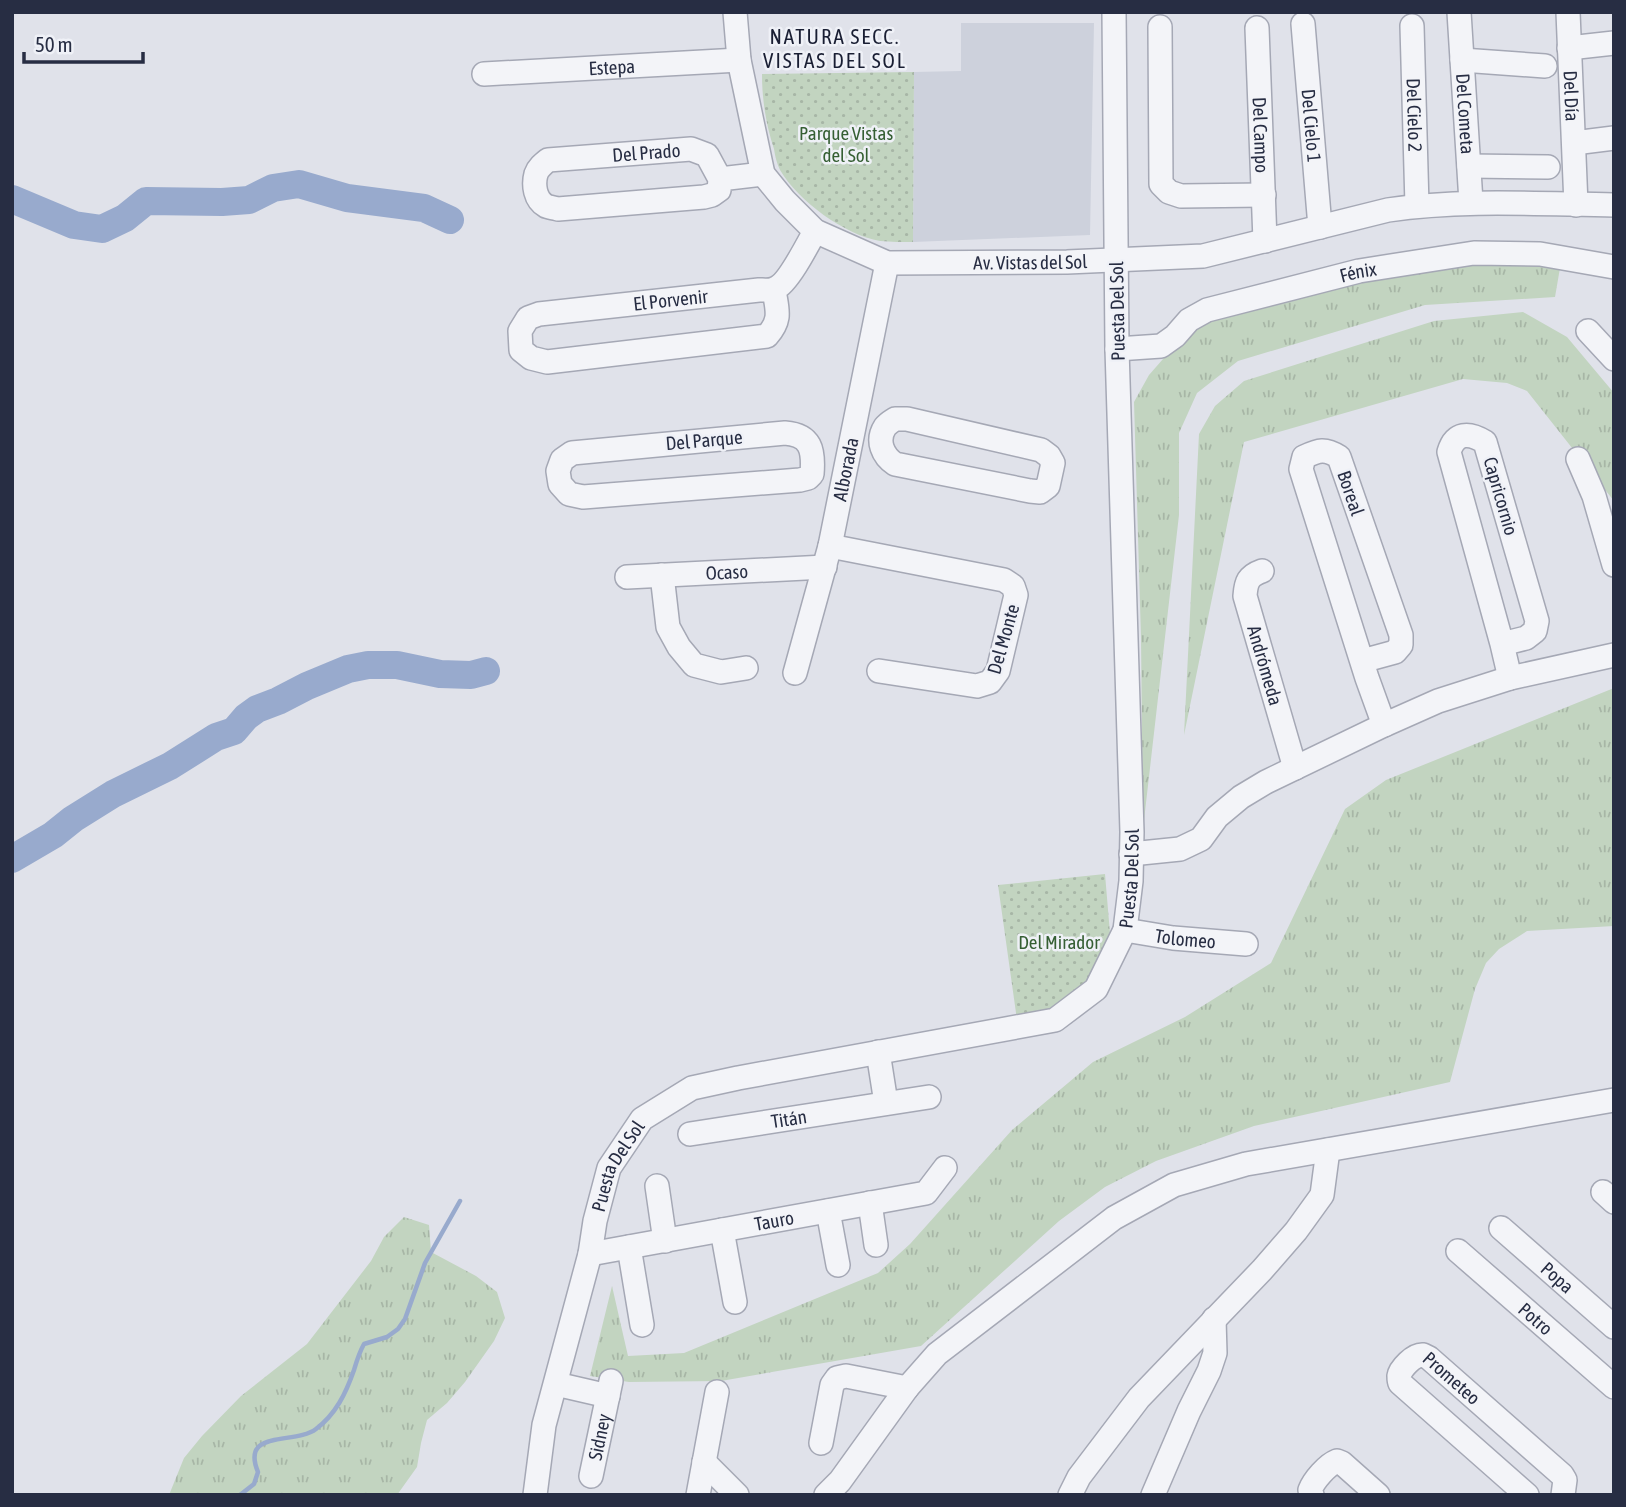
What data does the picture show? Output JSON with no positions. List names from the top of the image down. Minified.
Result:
{"streets":{"street":["Estepa","Del Día","Del Cometa","Del Cielo 2","Del Cielo 1","Del Campo","Del Prado","Av. Vistas del Sol","Fénix","El Porvenir","Puesta Del Sol","Del Parque","Alborada","Boreal","Capricornio","Ocaso","Del Monte","Andrómeda","Tolomeo","Titán","Tauro","Popa","Potro","Prometeo","Sidney"]},"crossings":[["Estepa","Av. Vistas del Sol"],["Del Día","Av. Vistas del Sol"],["Del Cometa","Av. Vistas del Sol"],["Del Cielo 2","Av. Vistas del Sol"],["Del Cielo 1","Av. Vistas del Sol"],["Del Campo","Av. Vistas del Sol"],["Av. Vistas del Sol","Puesta Del Sol"],["Av. Vistas del Sol","Alborada"],["Fénix","Puesta Del Sol"],["Puesta Del Sol","Tolomeo"],["Puesta Del Sol","Tauro"],["Puesta Del Sol","Sidney"],["Alborada","Ocaso"],["Alborada","Del Monte"],["Ocaso","Del Monte"]],"districts":["NATURA SECC. VISTAS DEL SOL"],"parks":["Parque Vistas del Sol","Del Mirador"],"scale_bar":"50 m"}
